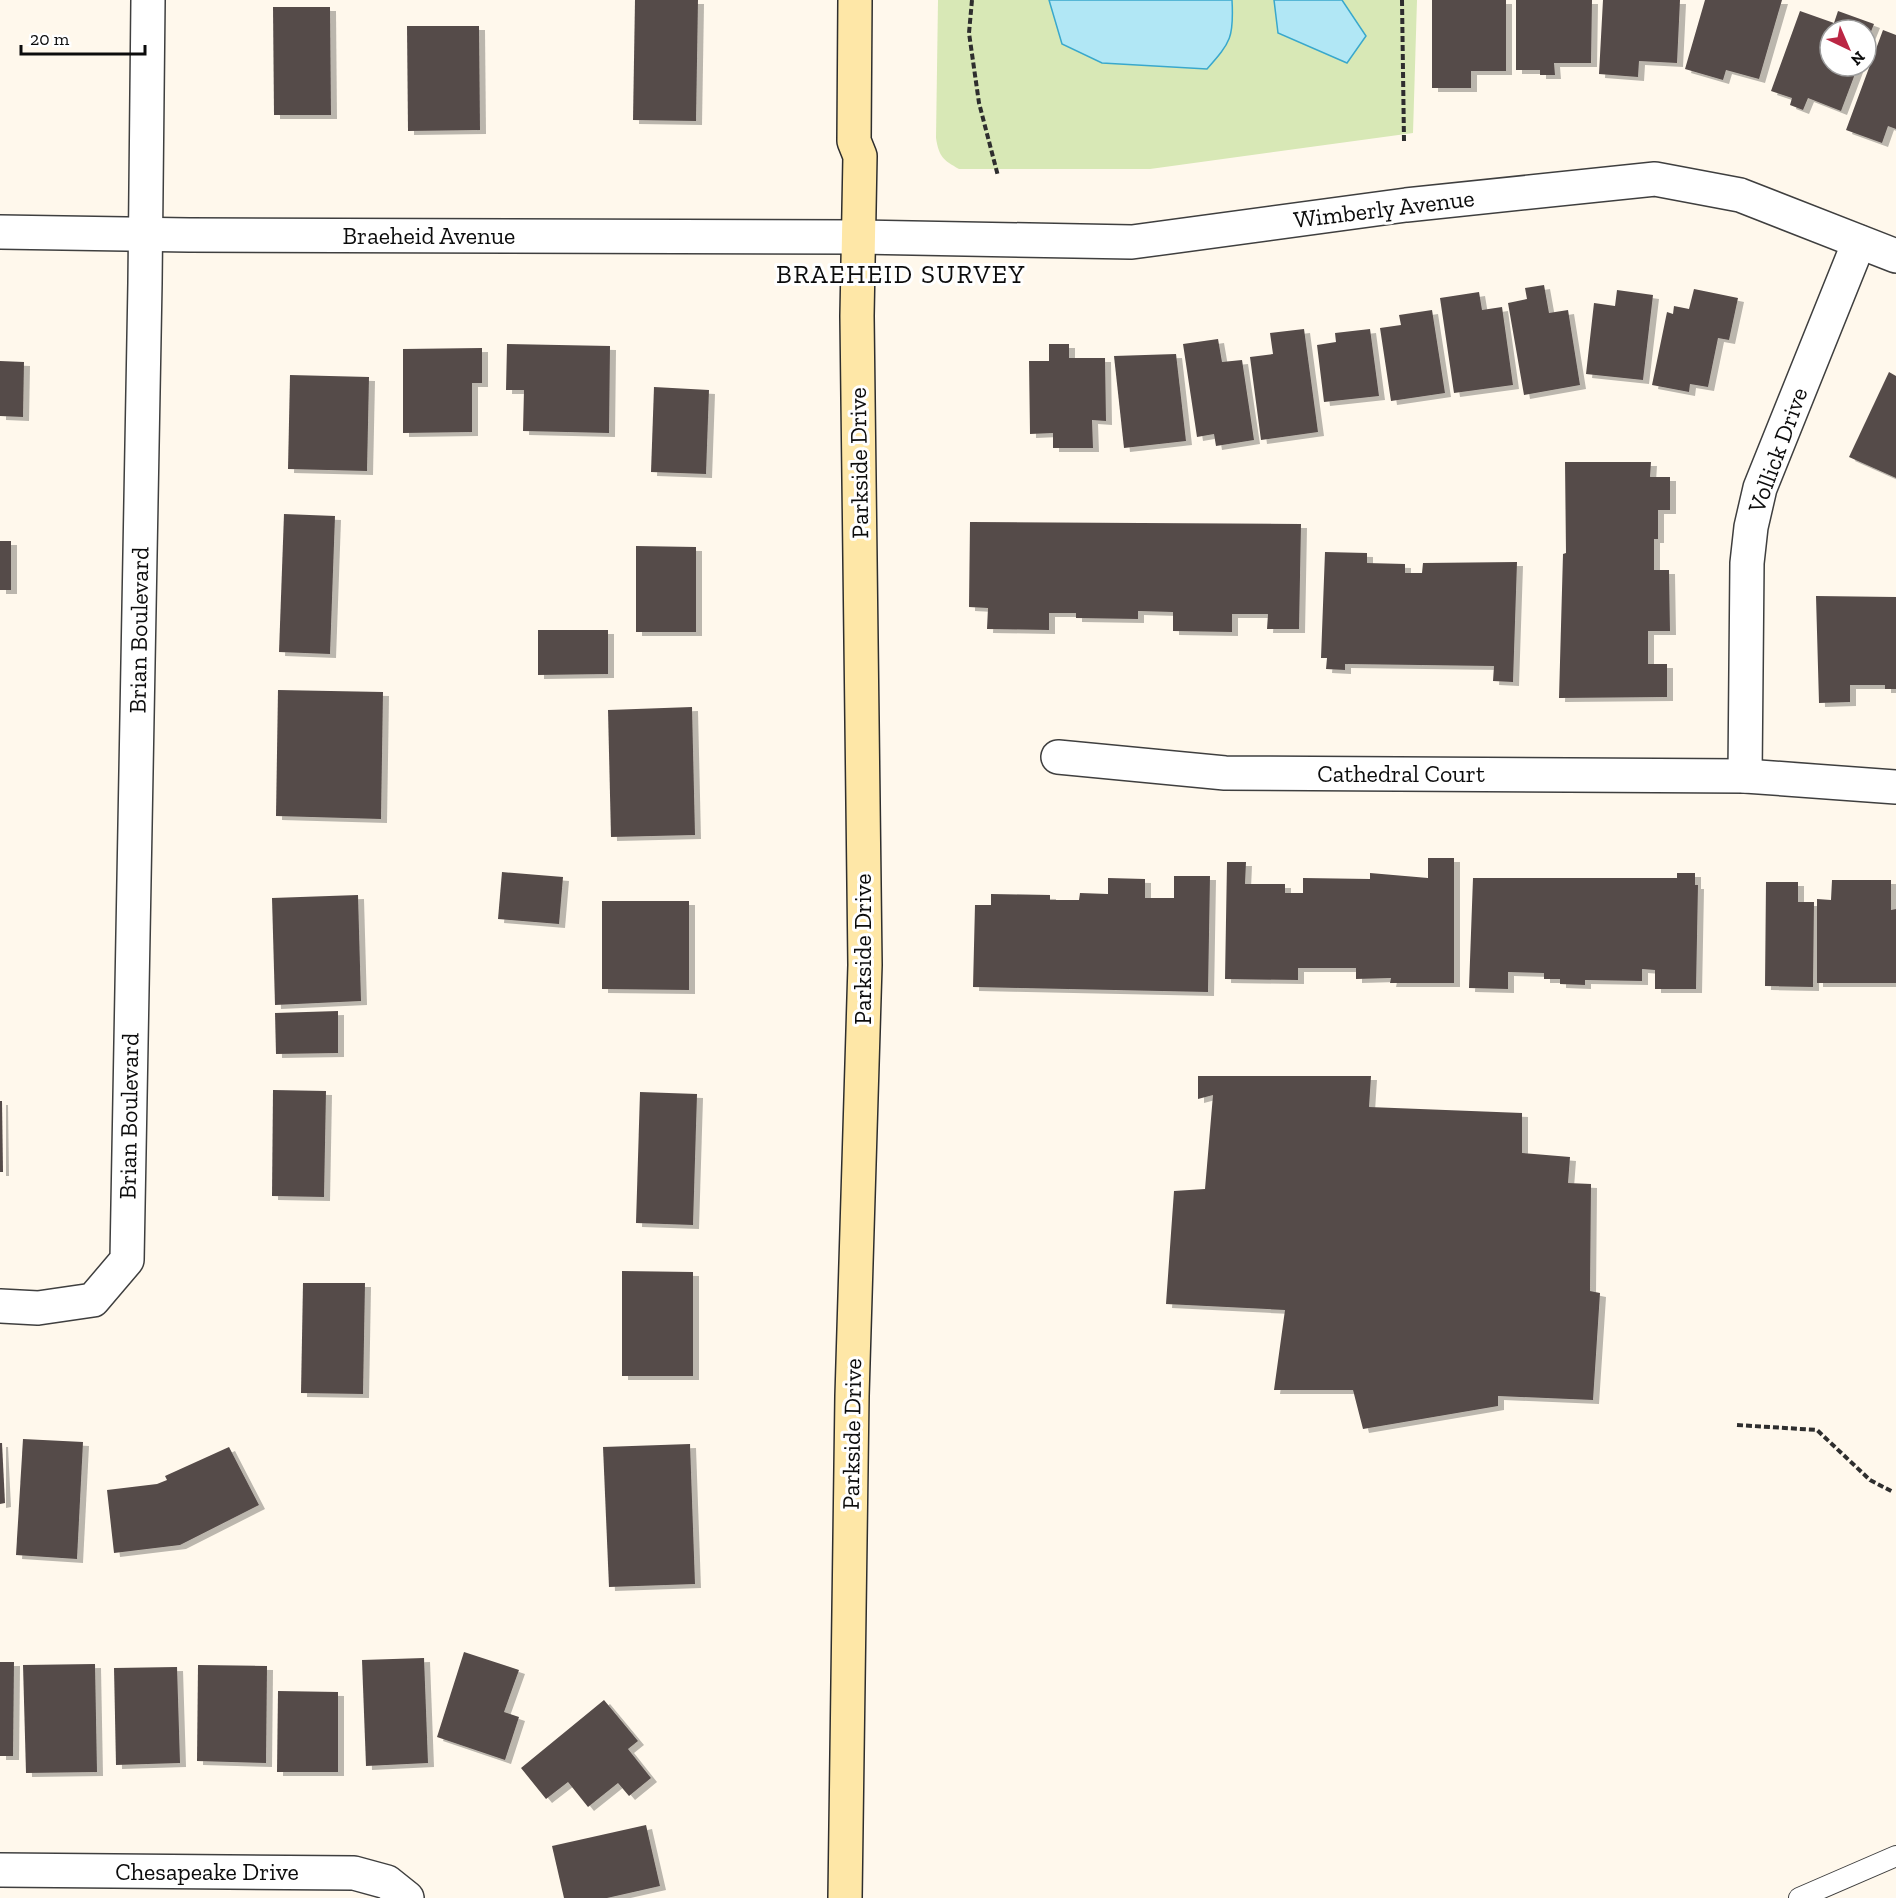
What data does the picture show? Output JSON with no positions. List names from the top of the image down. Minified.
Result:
{"streets":{"main road":["Parkside Drive"],"street":["Wimberly Avenue","Braeheid Avenue","Vollick Drive","Brian Boulevard","Cathedral Court","Chesapeake Drive"]},"crossings":[["Wimberly Avenue","Braeheid Avenue"],["Wimberly Avenue","Vollick Drive"],["Wimberly Avenue","Parkside Drive"],["Braeheid Avenue","Parkside Drive"],["Braeheid Avenue","Brian Boulevard"],["Vollick Drive","Cathedral Court"]],"districts":["BRAEHEID SURVEY"],"scale_bar":"20 m","north":"bottom right"}
